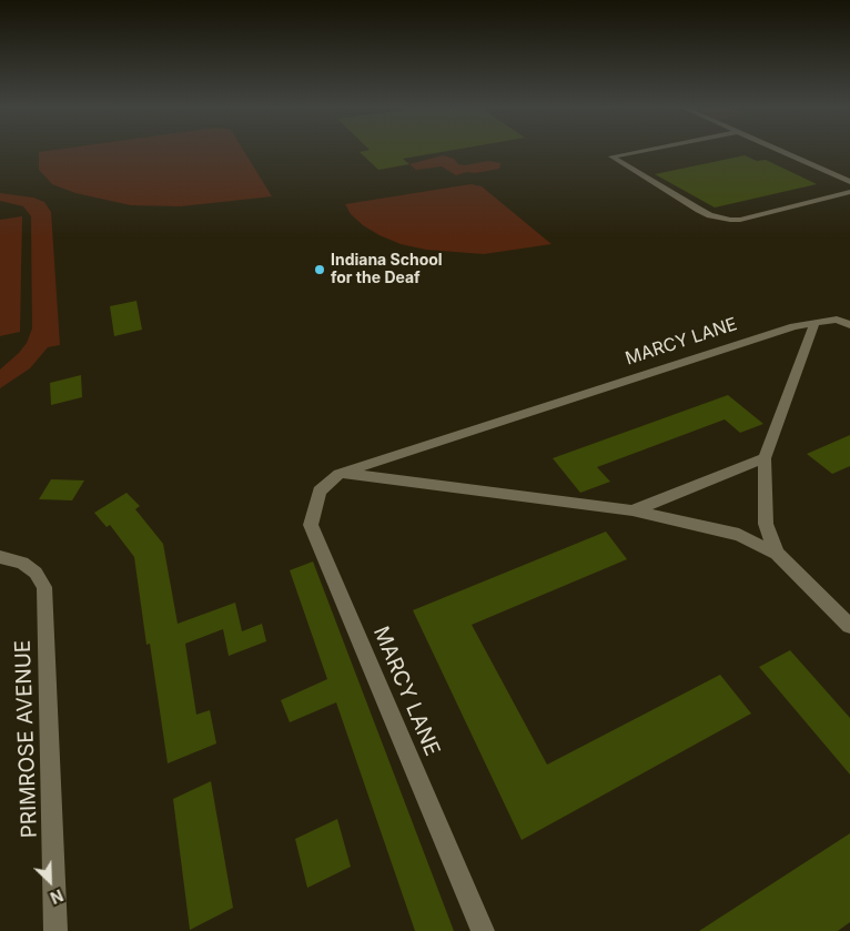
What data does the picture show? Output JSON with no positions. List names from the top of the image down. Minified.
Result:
{"streets":{"street":["MARCY LANE","PRIMROSE AVENUE"]},"places":["Indiana School for the Deaf"],"north":"bottom right"}
